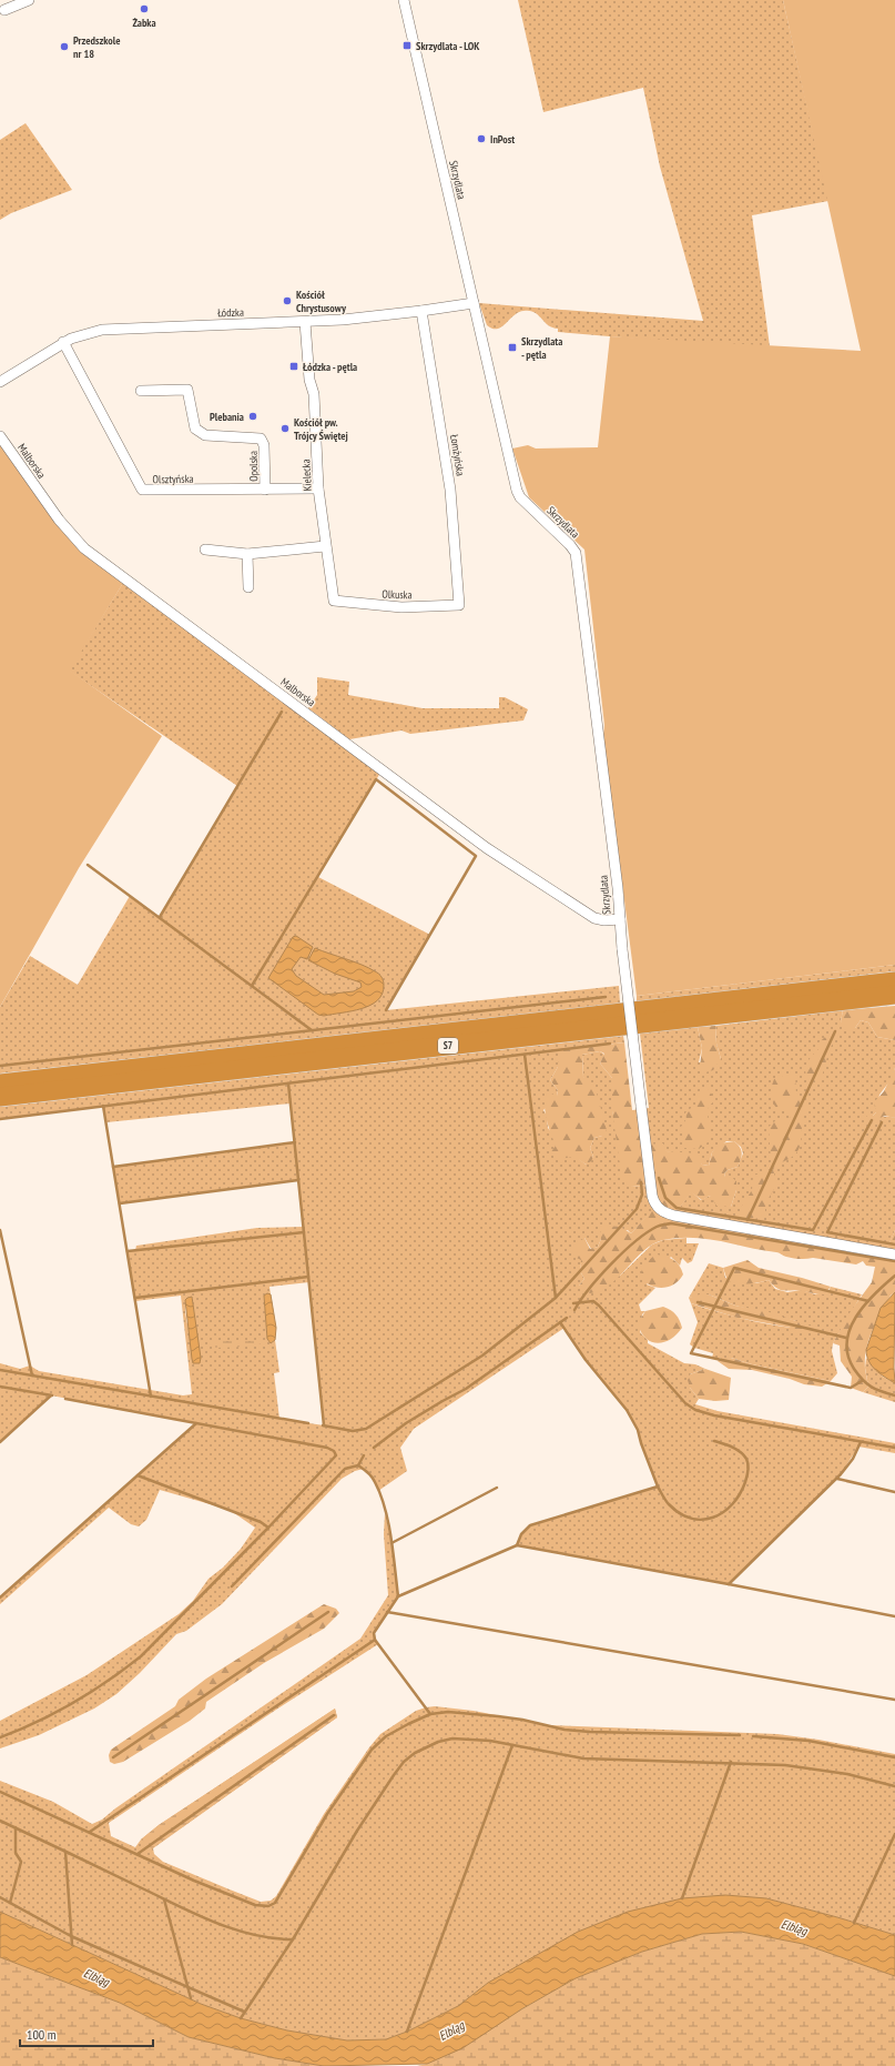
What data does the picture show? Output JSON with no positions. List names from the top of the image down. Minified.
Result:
{"streets":{"highway":["S7"],"street":["Skrzydlata","Łódzka","Łomżyńska","Malborska","Opolska","Kielecka","Olsztyńska","Olkuska"]},"crossings":[["Skrzydlata","Łódzka"],["Skrzydlata","Malborska"],["Łódzka","Łomżyńska"],["Łódzka","Kielecka"],["Łódzka","Olsztyńska"],["Łomżyńska","Olkuska"],["Opolska","Olsztyńska"],["Kielecka","Olsztyńska"],["Kielecka","Olkuska"]],"water":["Elbląg"],"places":{"other":["Żabka","Przedszkole nr 18","InPost","Kościół Chrystusowy","Plebania","Kościół pw. Trójcy Świętej"],"transit":["Skrzydlata - LOK","Skrzydlata - pętla","Łódzka - pętla"]},"scale_bar":"100 m"}
